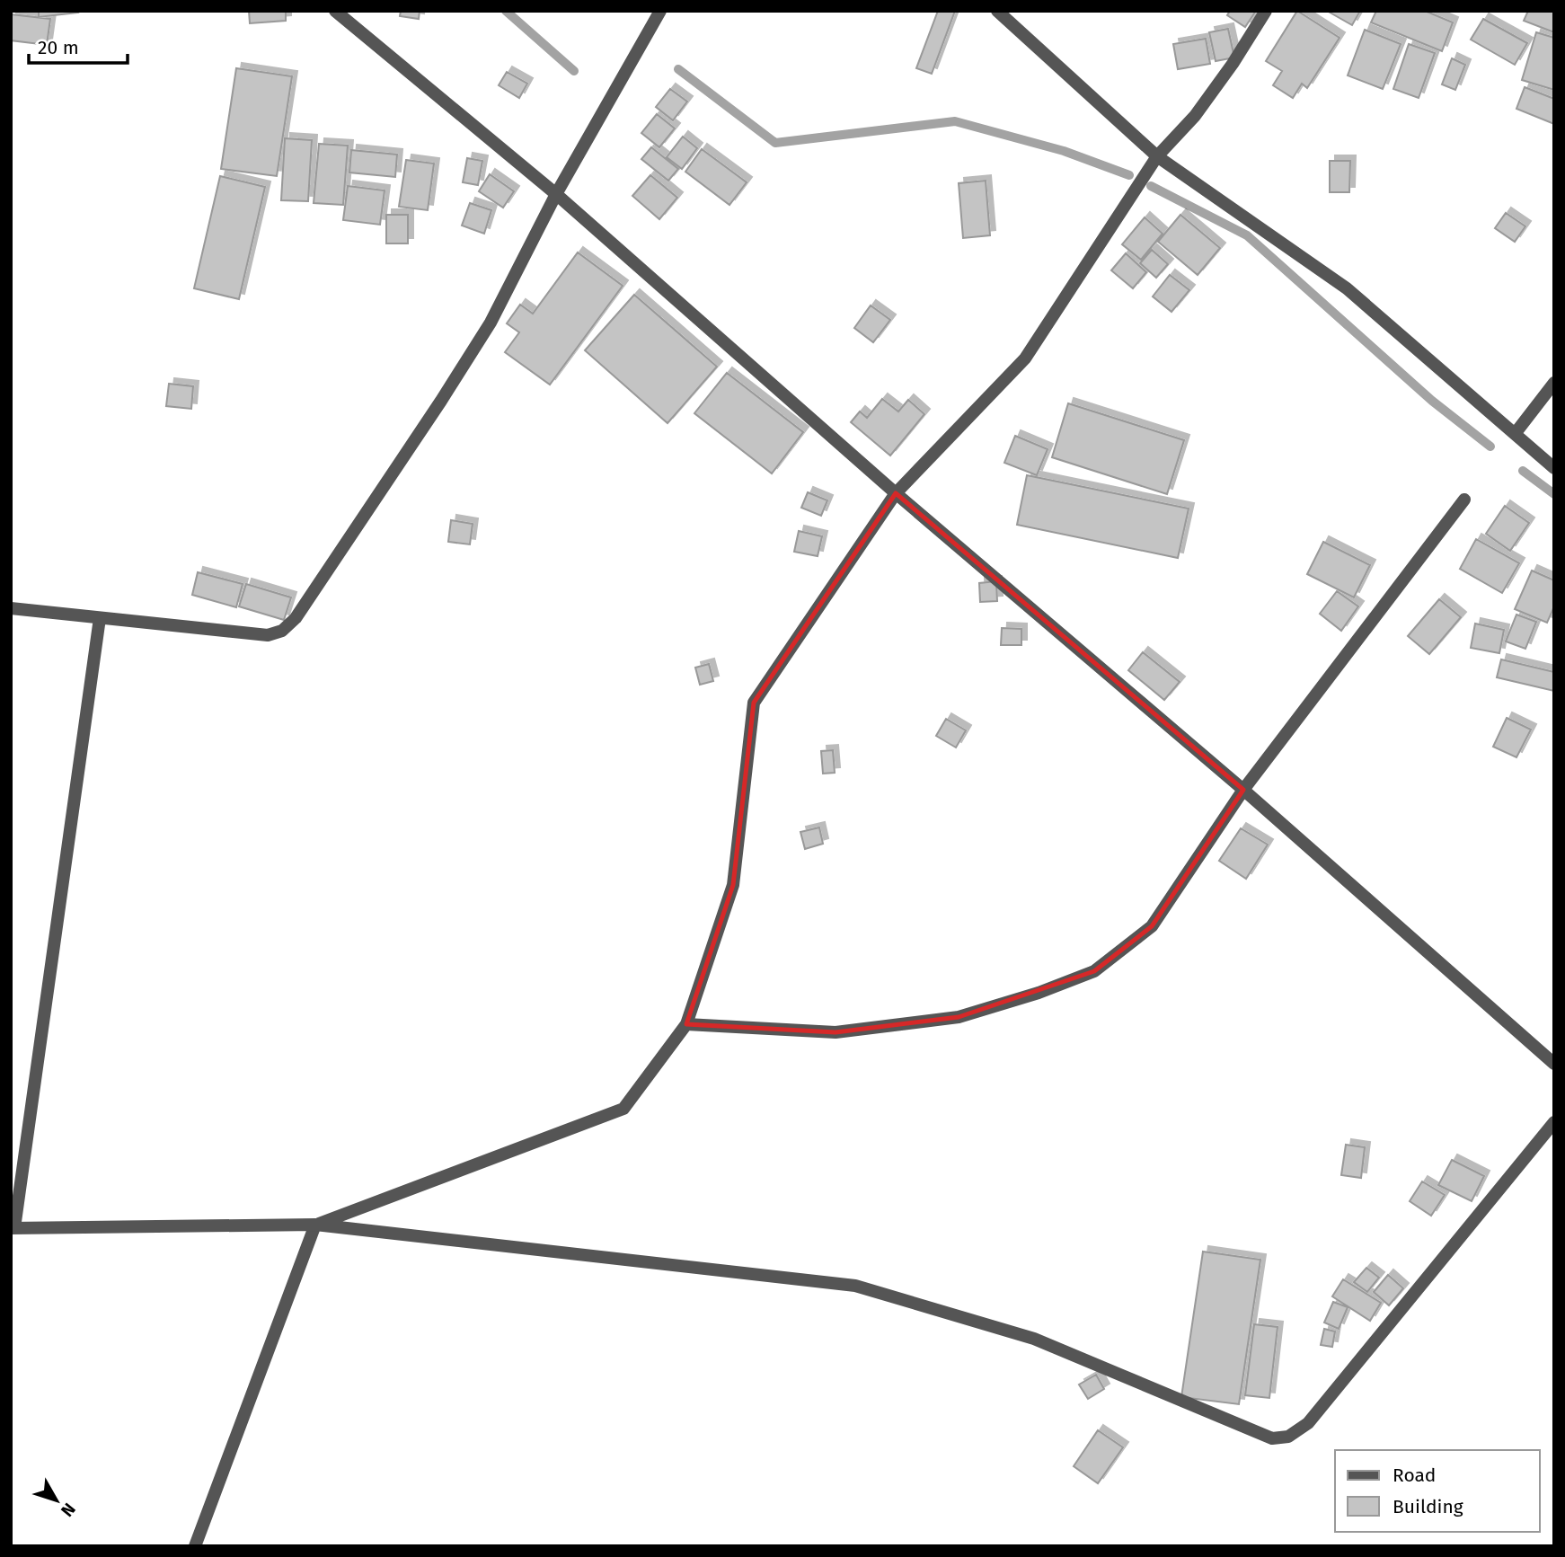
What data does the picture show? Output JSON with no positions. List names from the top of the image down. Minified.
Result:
{"legend":["Road","Building"],"scale_bar":"20 m","north":"bottom right"}
